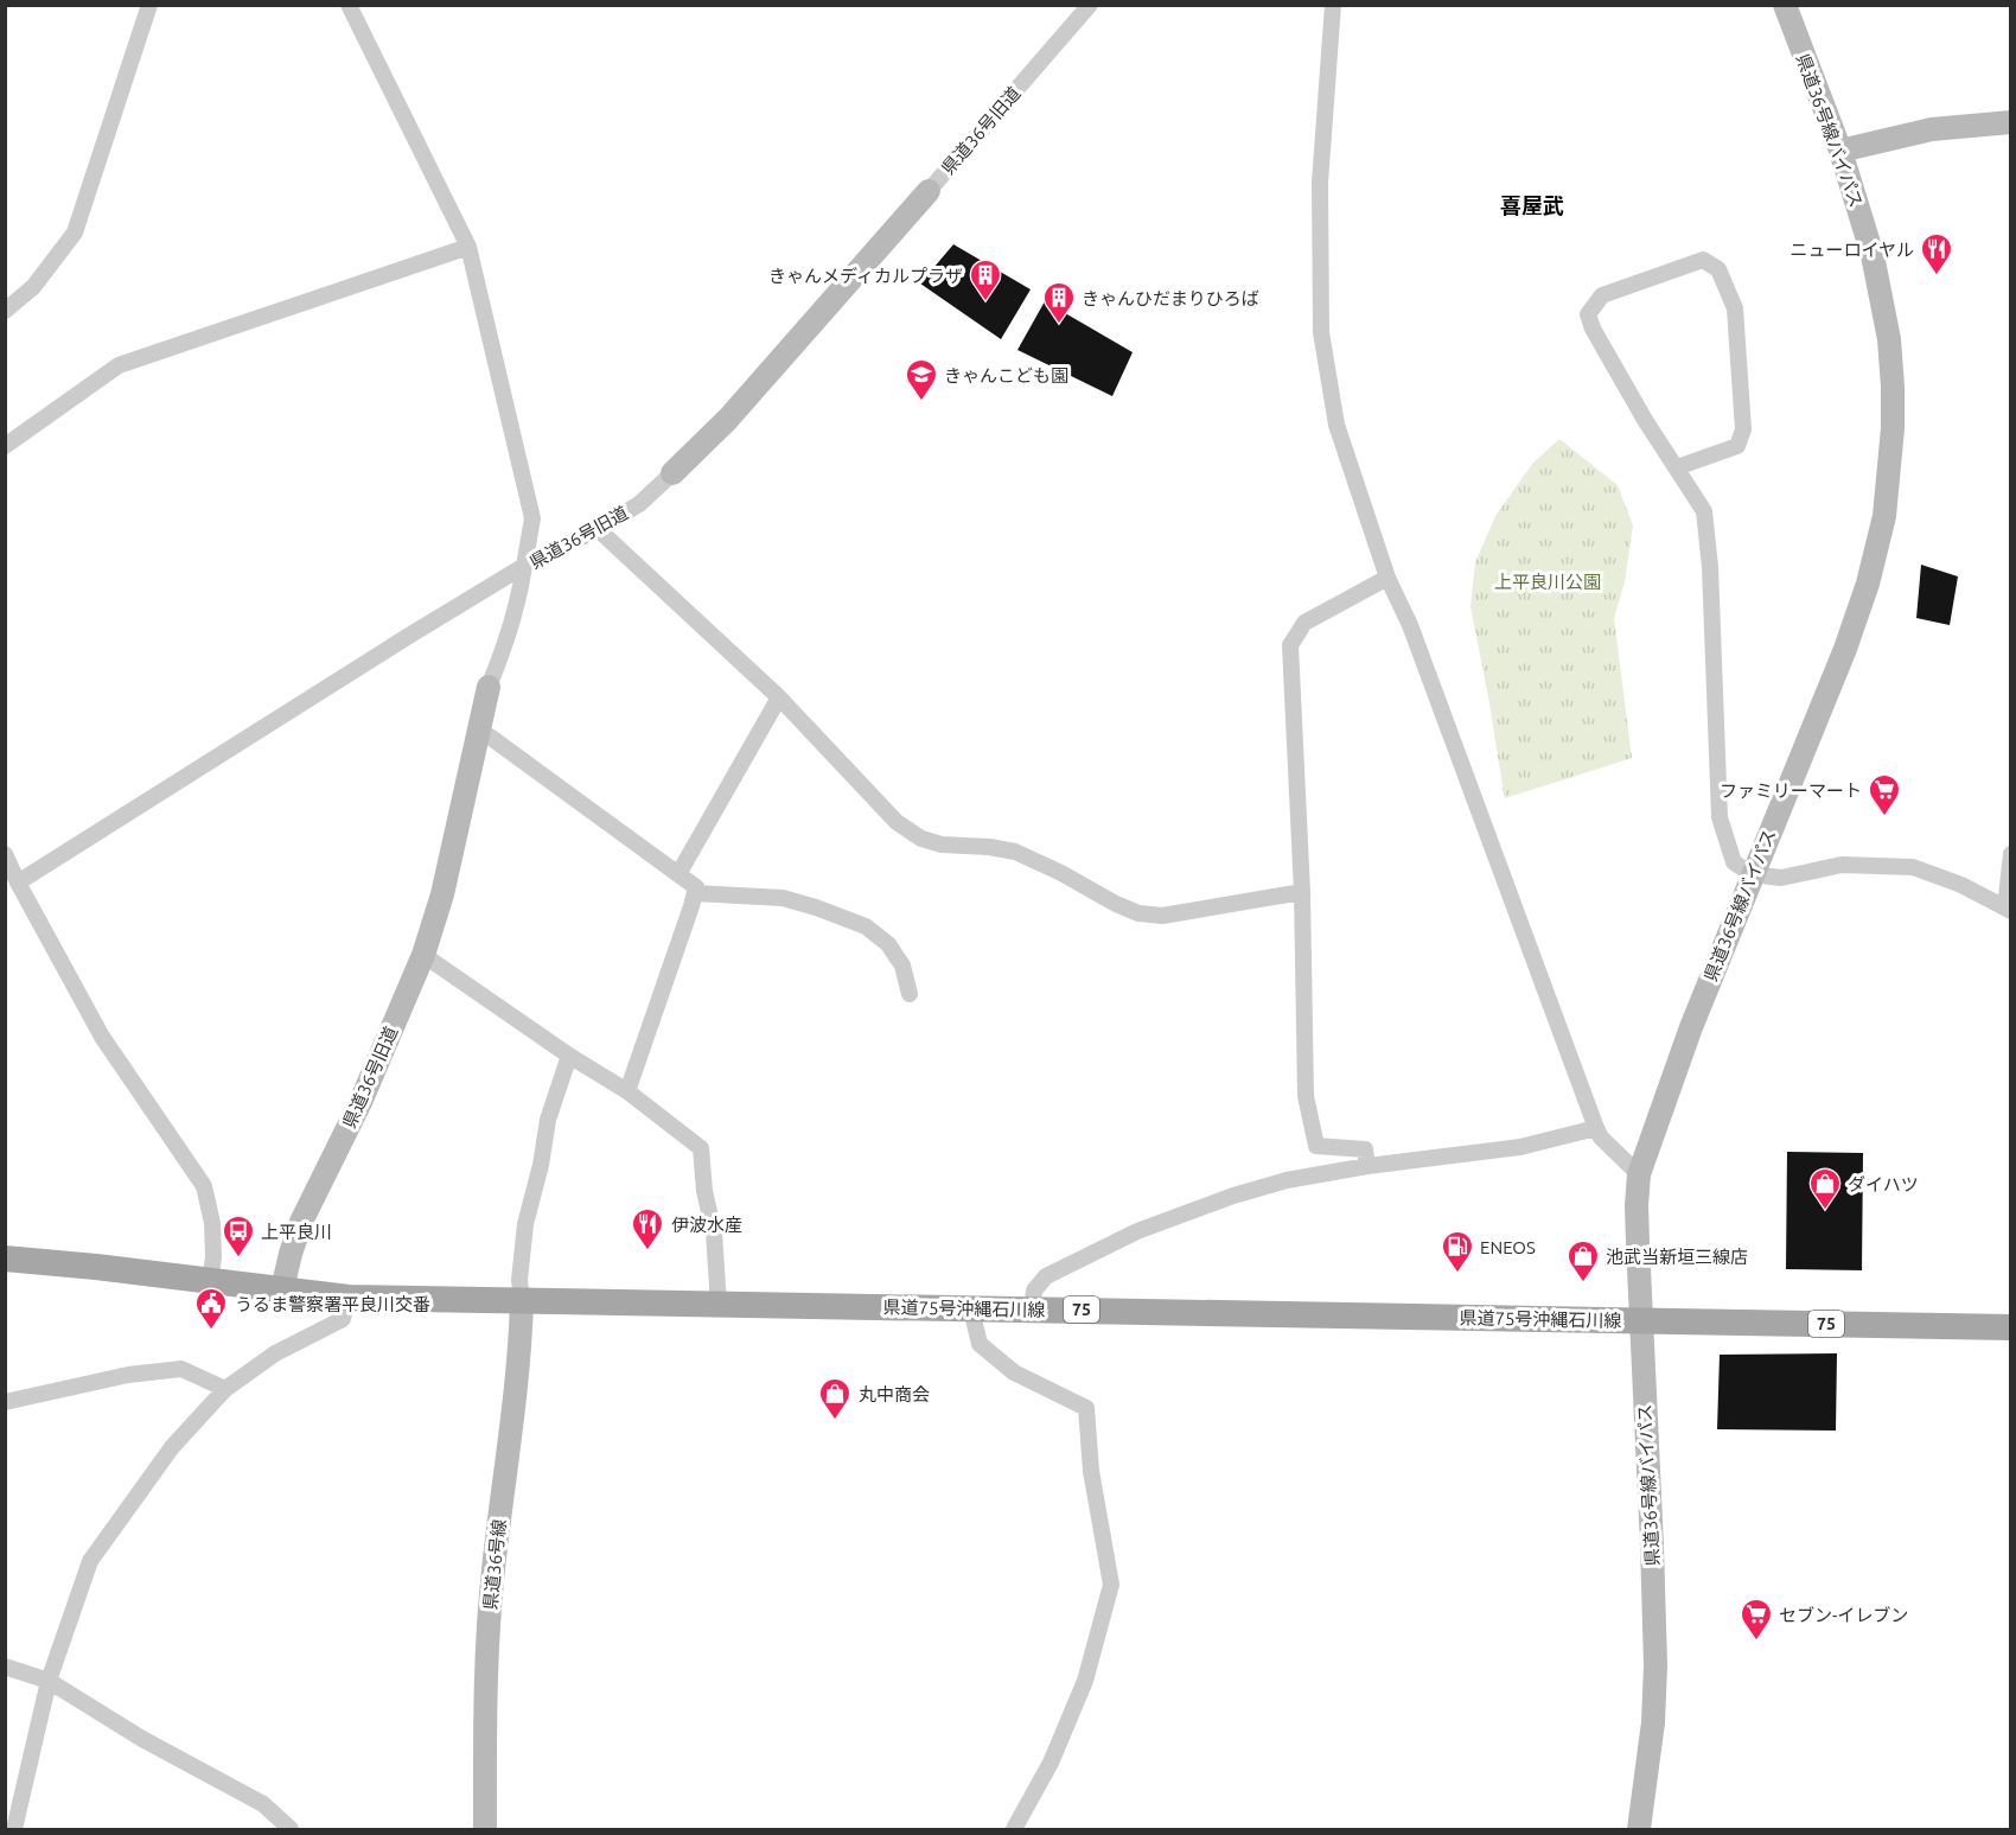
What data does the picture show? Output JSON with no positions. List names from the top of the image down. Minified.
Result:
{"streets":{"main road":["県道36号旧道","県道36号線バイパス","県道75号沖縄石川線","75","県道36号線"]},"crossings":[["県道36号旧道","県道75号沖縄石川線"],["県道36号線バイパス","県道75号沖縄石川線"],["県道75号沖縄石川線","県道36号線"]],"districts":["喜屋武"],"parks":["上平良川公園"],"places":{"restaurant":["ニューロイヤル","伊波水産"],"building":["きゃんメディカルプラザ","きゃんひだまりひろば"],"school or university":["きゃんこども園"],"supermarket":["ファミリーマート","セブン-イレブン"],"shop":["ダイハツ","池武当新垣三線店","丸中商会"],"bus stop":["上平良川"],"fuel station":["ENEOS"],"public building":["うるま警察署平良川交番"]}}
